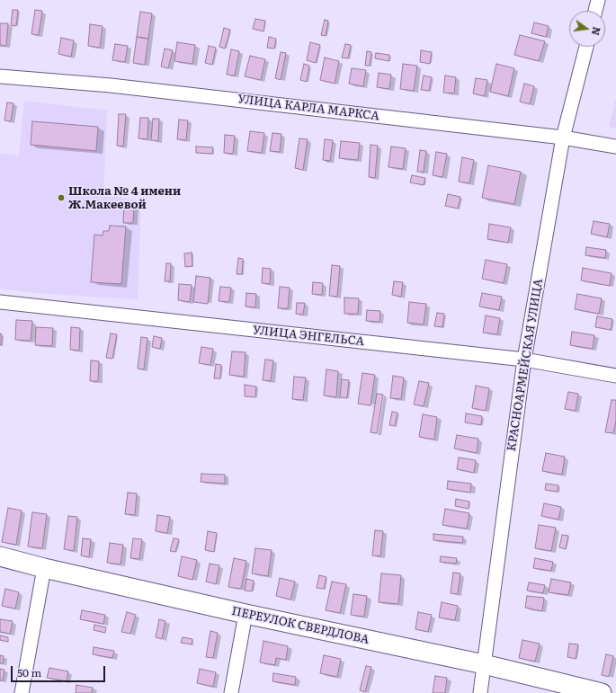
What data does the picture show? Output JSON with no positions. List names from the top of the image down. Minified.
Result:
{"streets":{"street":["УЛИЦА КАРЛА МАРКСА","УЛИЦА ЭНГЕЛЬСА","КРАСНОАРМЕЙСКАЯ УЛИЦА","ПЕРЕУЛОК СВЕРДЛОВА"]},"crossings":[["УЛИЦА КАРЛА МАРКСА","КРАСНОАРМЕЙСКАЯ УЛИЦА"],["УЛИЦА ЭНГЕЛЬСА","КРАСНОАРМЕЙСКАЯ УЛИЦА"],["КРАСНОАРМЕЙСКАЯ УЛИЦА","ПЕРЕУЛОК СВЕРДЛОВА"]],"places":["Школа № 4 имени Ж.Макеевой"],"scale_bar":"50 m","north":"right"}
